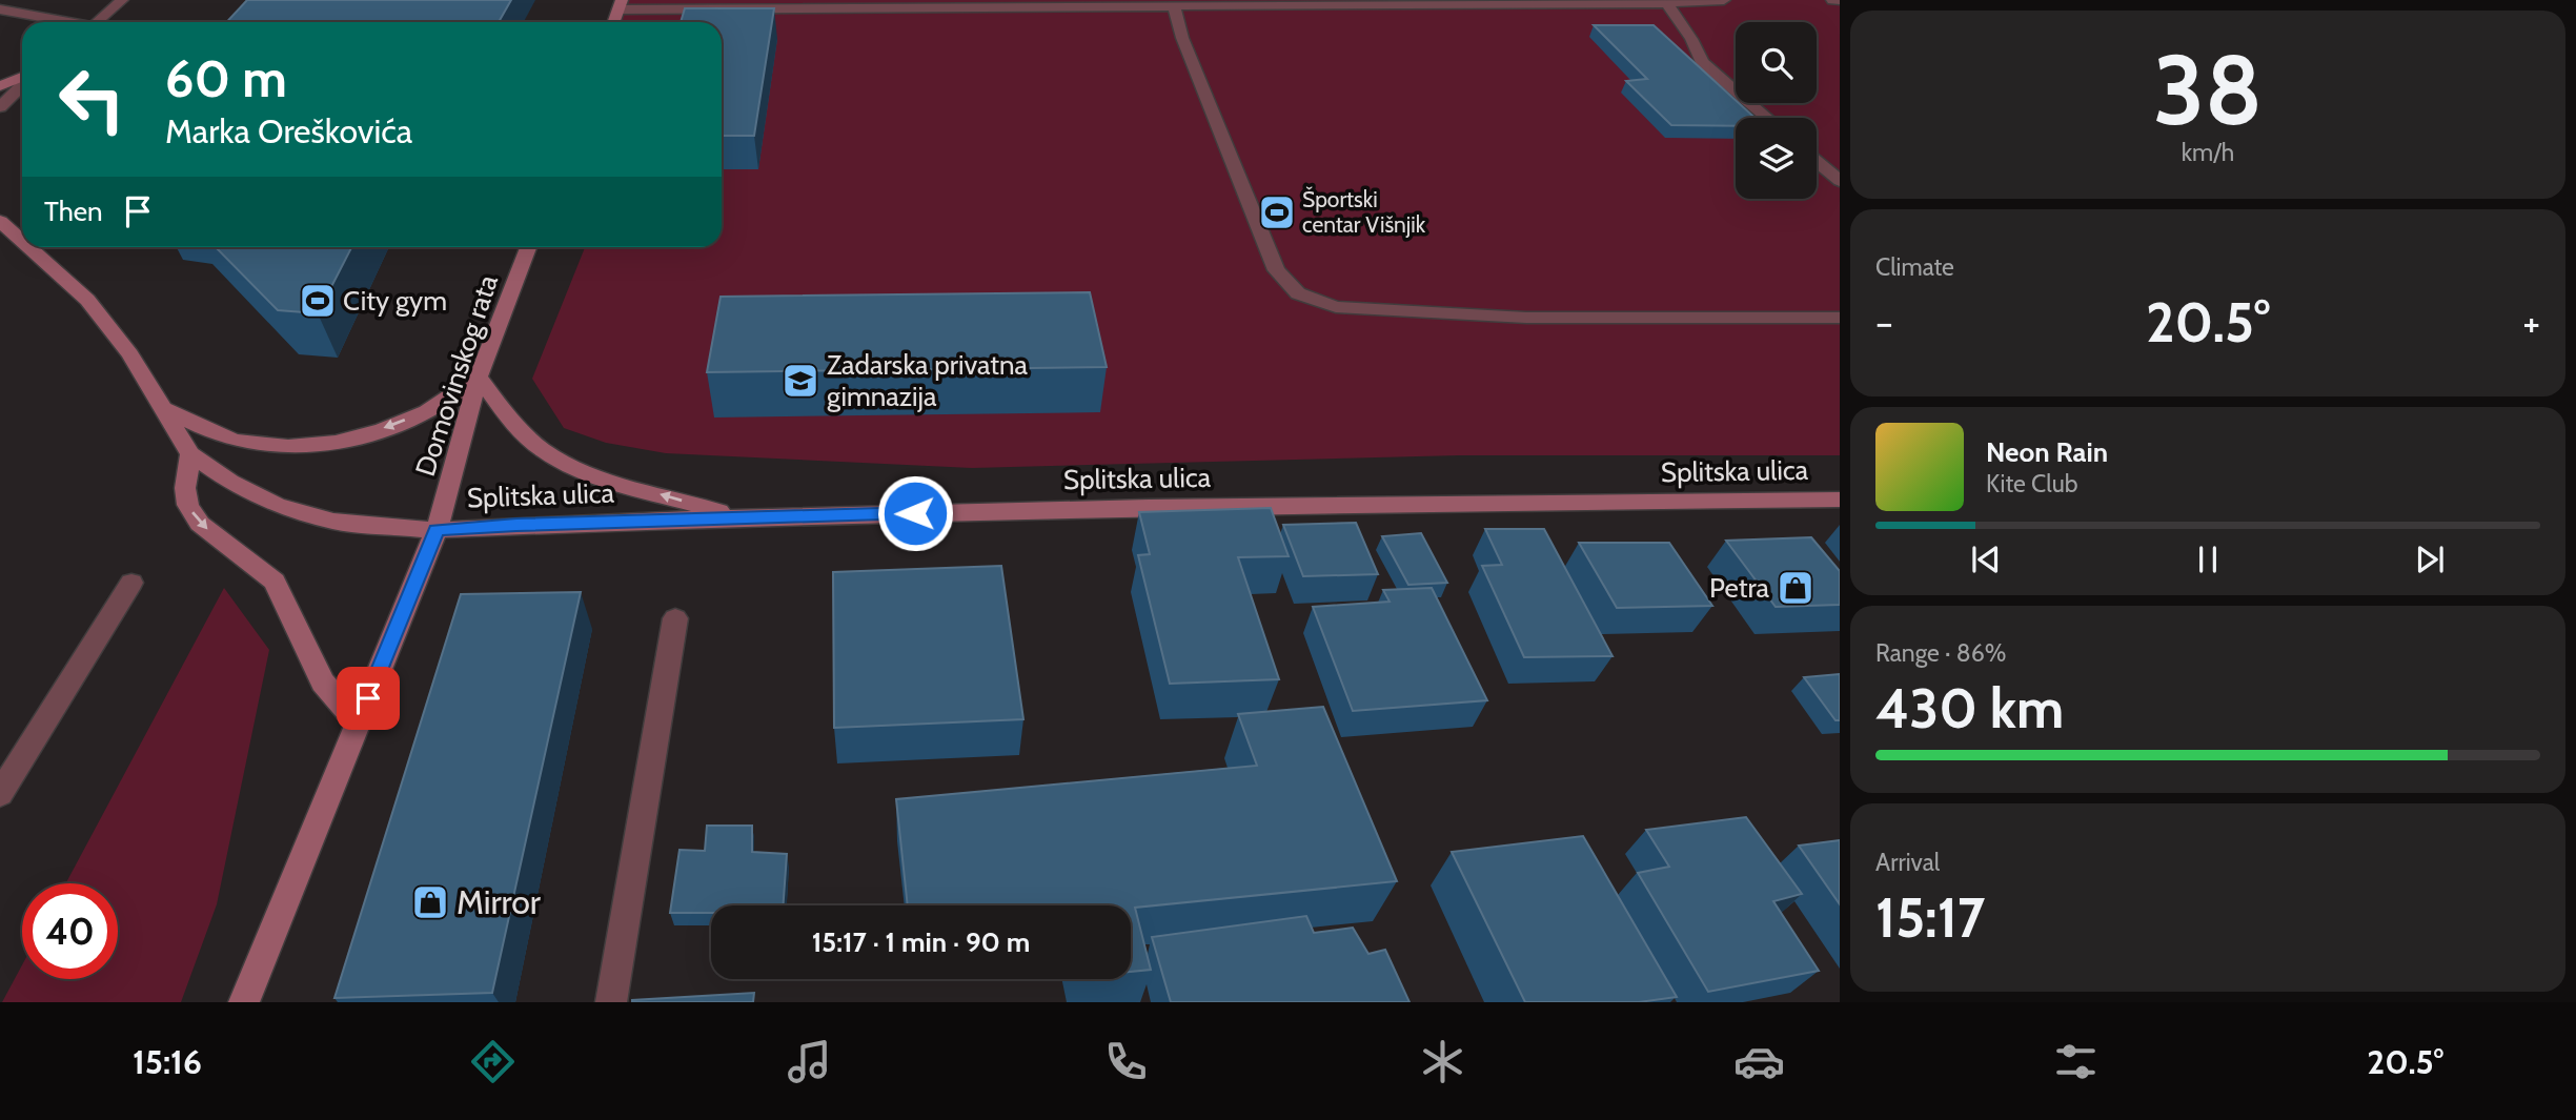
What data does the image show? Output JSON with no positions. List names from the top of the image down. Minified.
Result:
{"streets":{"street":["Domovinskog rata","Splitska ulica"]},"crossings":[["Domovinskog rata","Splitska ulica"]],"places":{"sports":["Športski centar Višnjik","City gym"],"school or university":["Zadarska privatna gimnazija"],"shop":["Petra","Mirror"]},"page":{"tile":[["38","km/h"],"Climate",["Range · 86%","430 km"],["Arrival","15:17"]],"turn":["60 m","Marka Oreškovića"],"then":"Then","heat":["−","20.5°","+"],"song":["Neon Rain","Kite Club"],"limit":"40","trip":"15:17 · 1 min · 90 m","tabs":["15:16","20.5°"]}}
